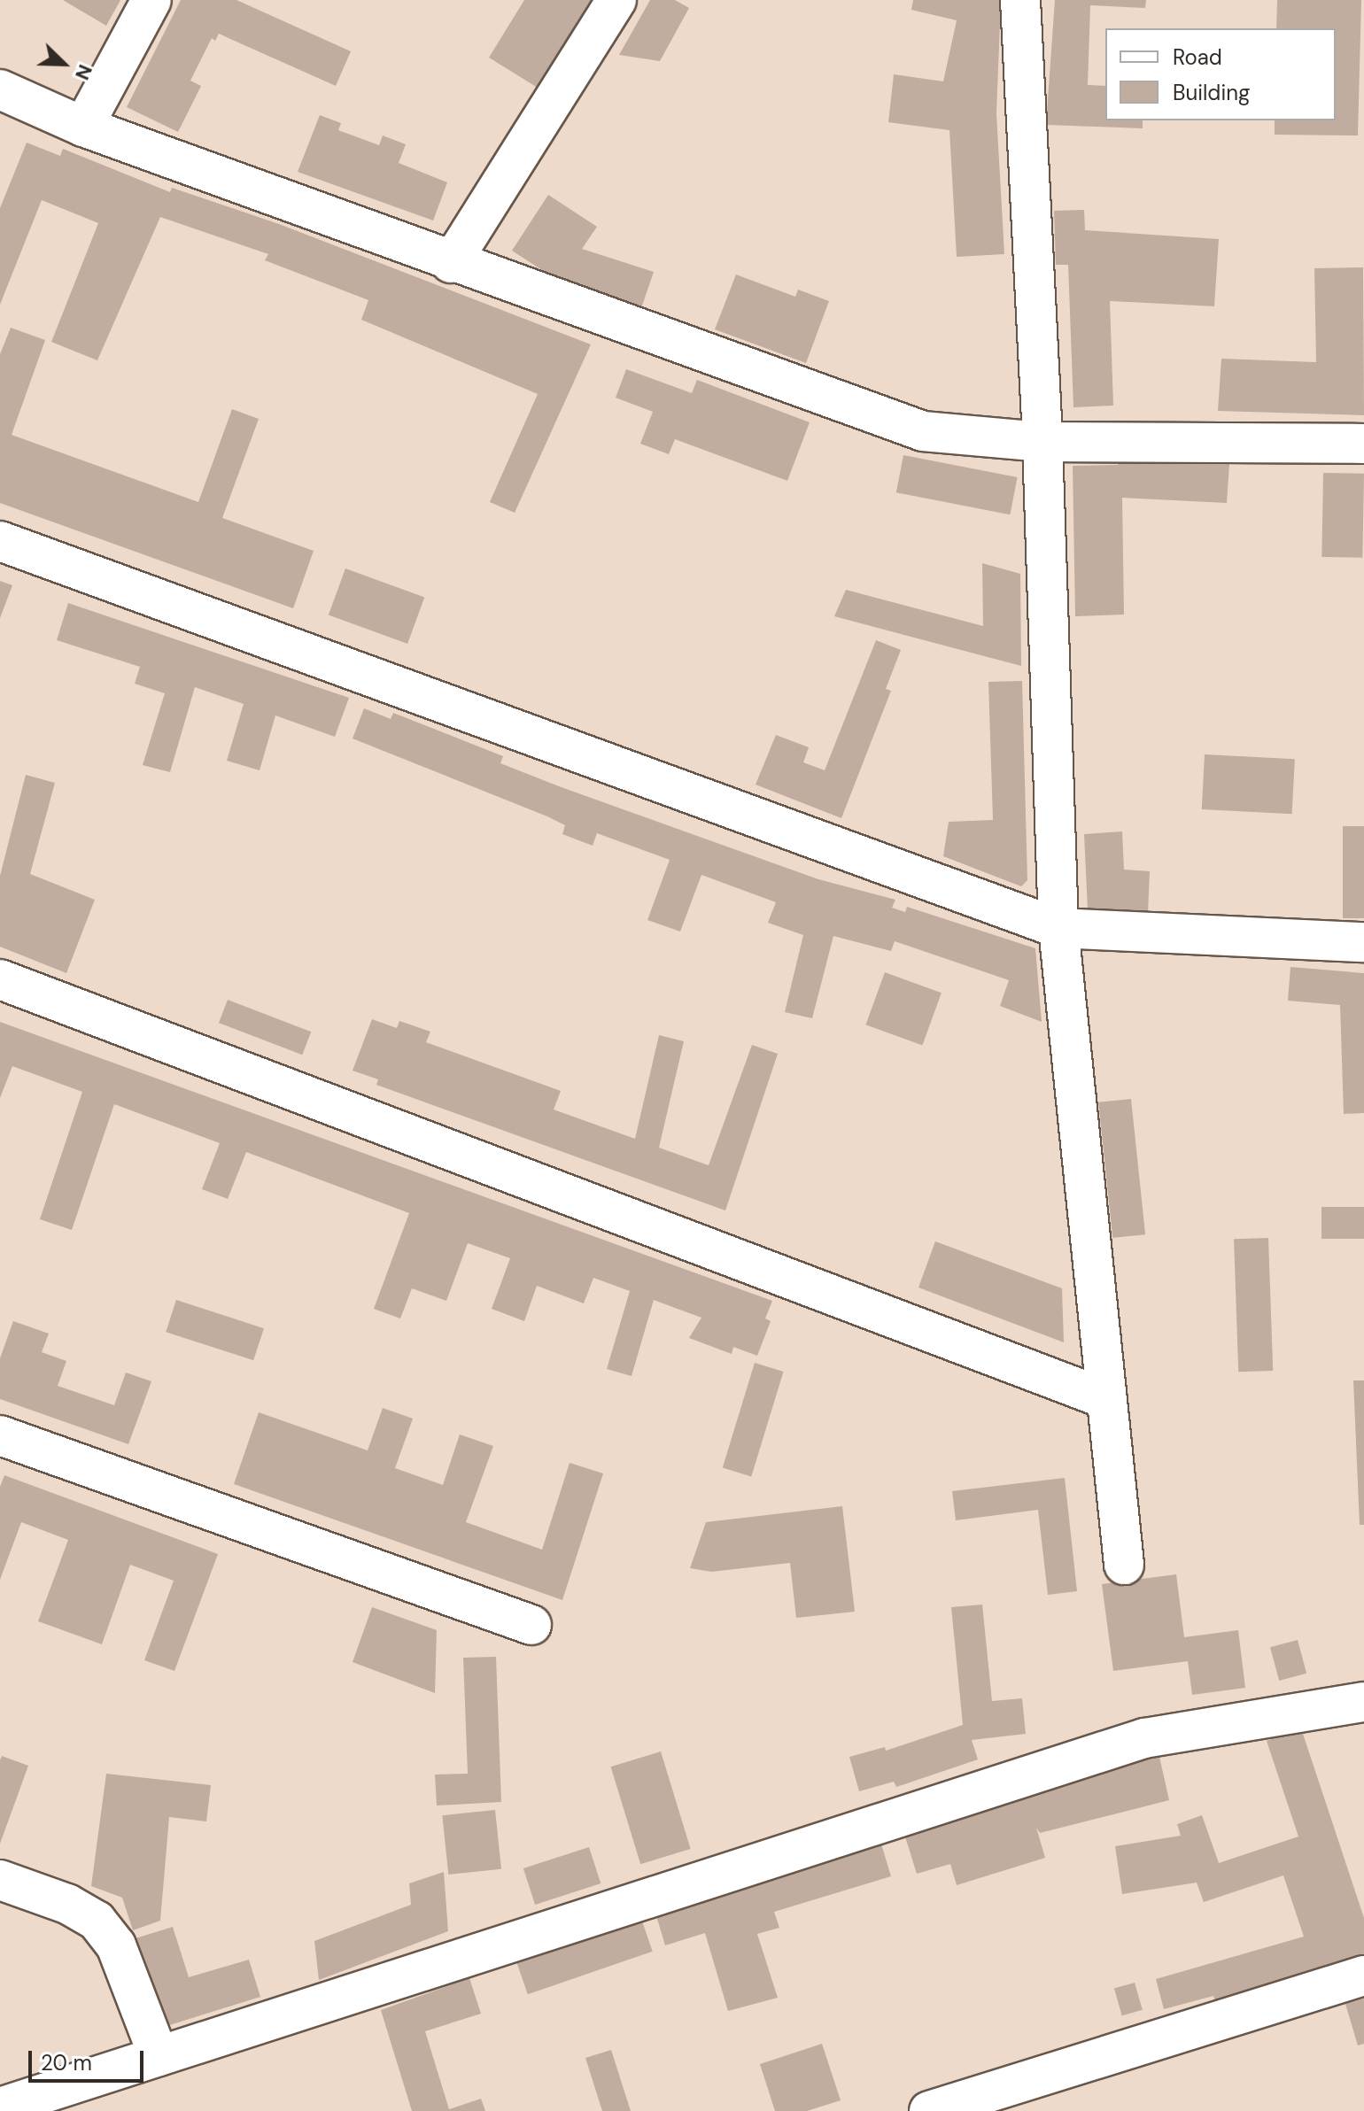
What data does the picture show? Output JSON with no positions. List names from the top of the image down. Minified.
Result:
{"legend":["Road","Building"],"scale_bar":"20 m","north":"bottom right"}
